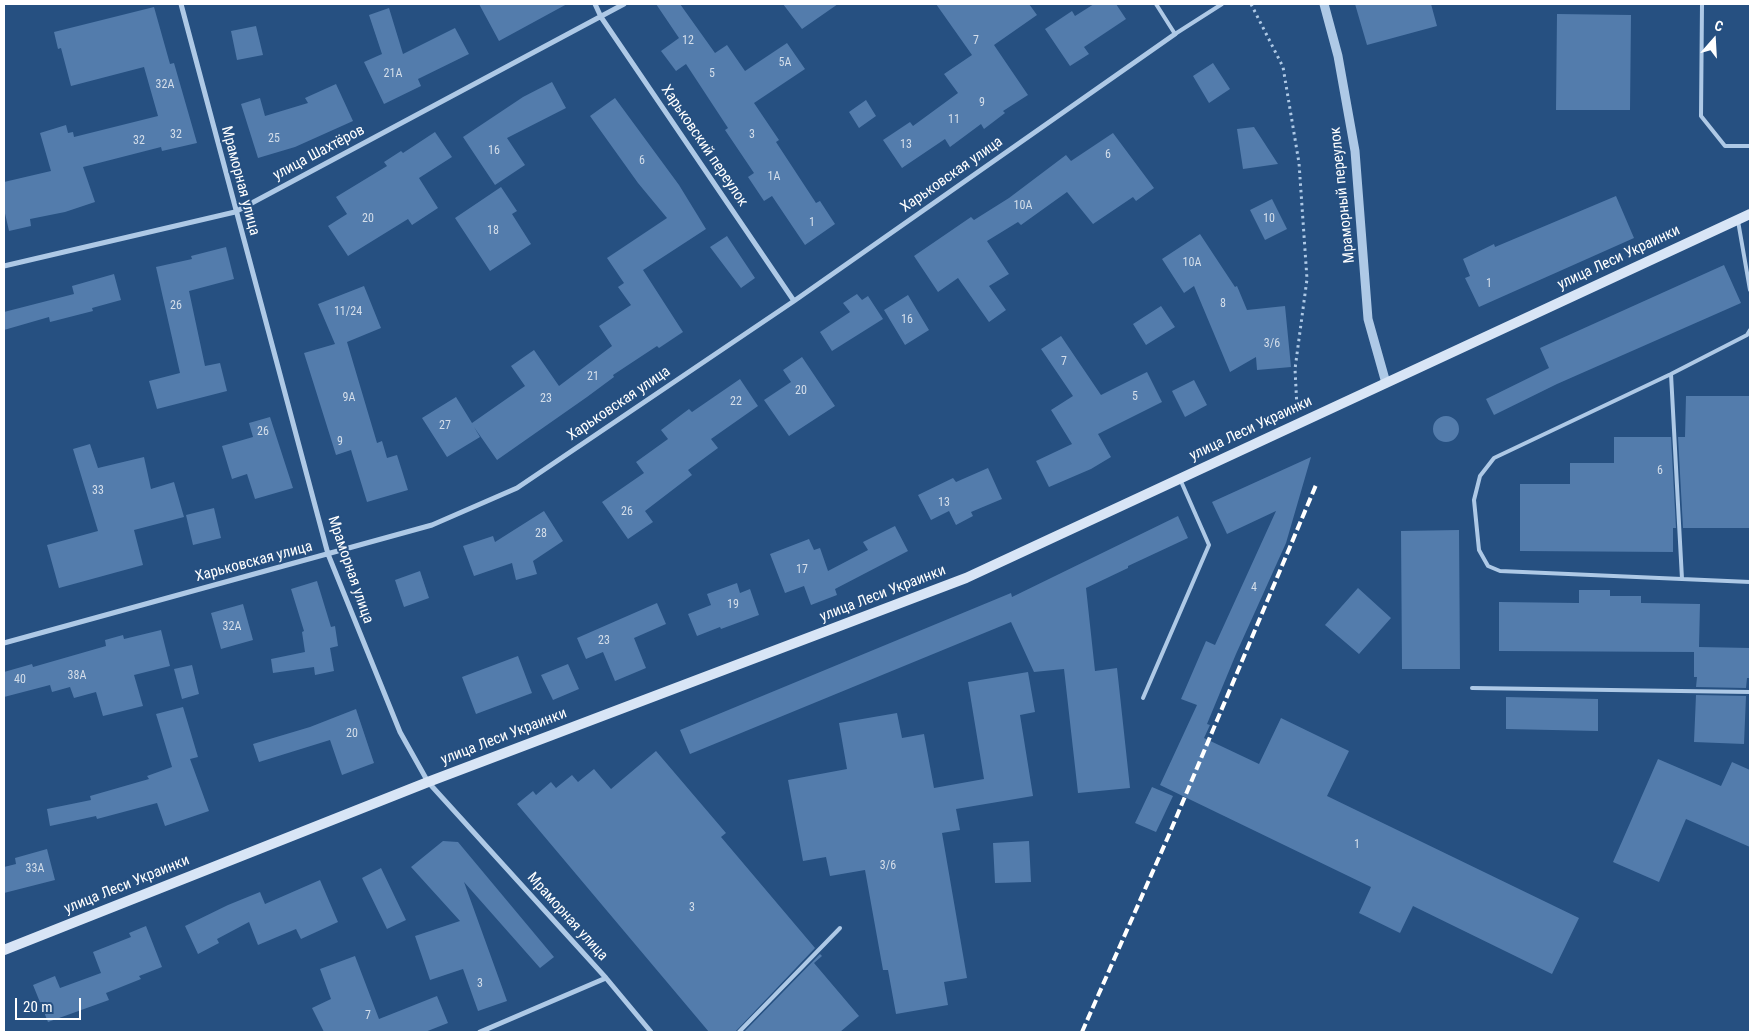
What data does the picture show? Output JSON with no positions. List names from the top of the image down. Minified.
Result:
{"streets":{"main road":["улица Леси Украинки"],"street":["Харьковский переулок","улица Шахтёров","Харьковская улица","Мраморная улица","Мраморный переулок"]},"crossings":[["Харьковский переулок","улица Шахтёров"],["Харьковский переулок","Харьковская улица"],["улица Шахтёров","Мраморная улица"],["Харьковская улица","Мраморная улица"],["Мраморная улица","улица Леси Украинки"],["Мраморный переулок","улица Леси Украинки"]],"house_numbers":["12","7","5А","21А","5","32А","9","11","32","3","25","32","13","16","6","6","1А","10А","20","10","1","18","10А","1","8","26","11/24","16","3/6","7","21","20","5","9А","23","22","27","26","9","6","33","13","26","28","17","4","19","32А","23","38А","40","20","1","3/6","33А","3","3","7"],"scale_bar":"20 m","north":"top"}
